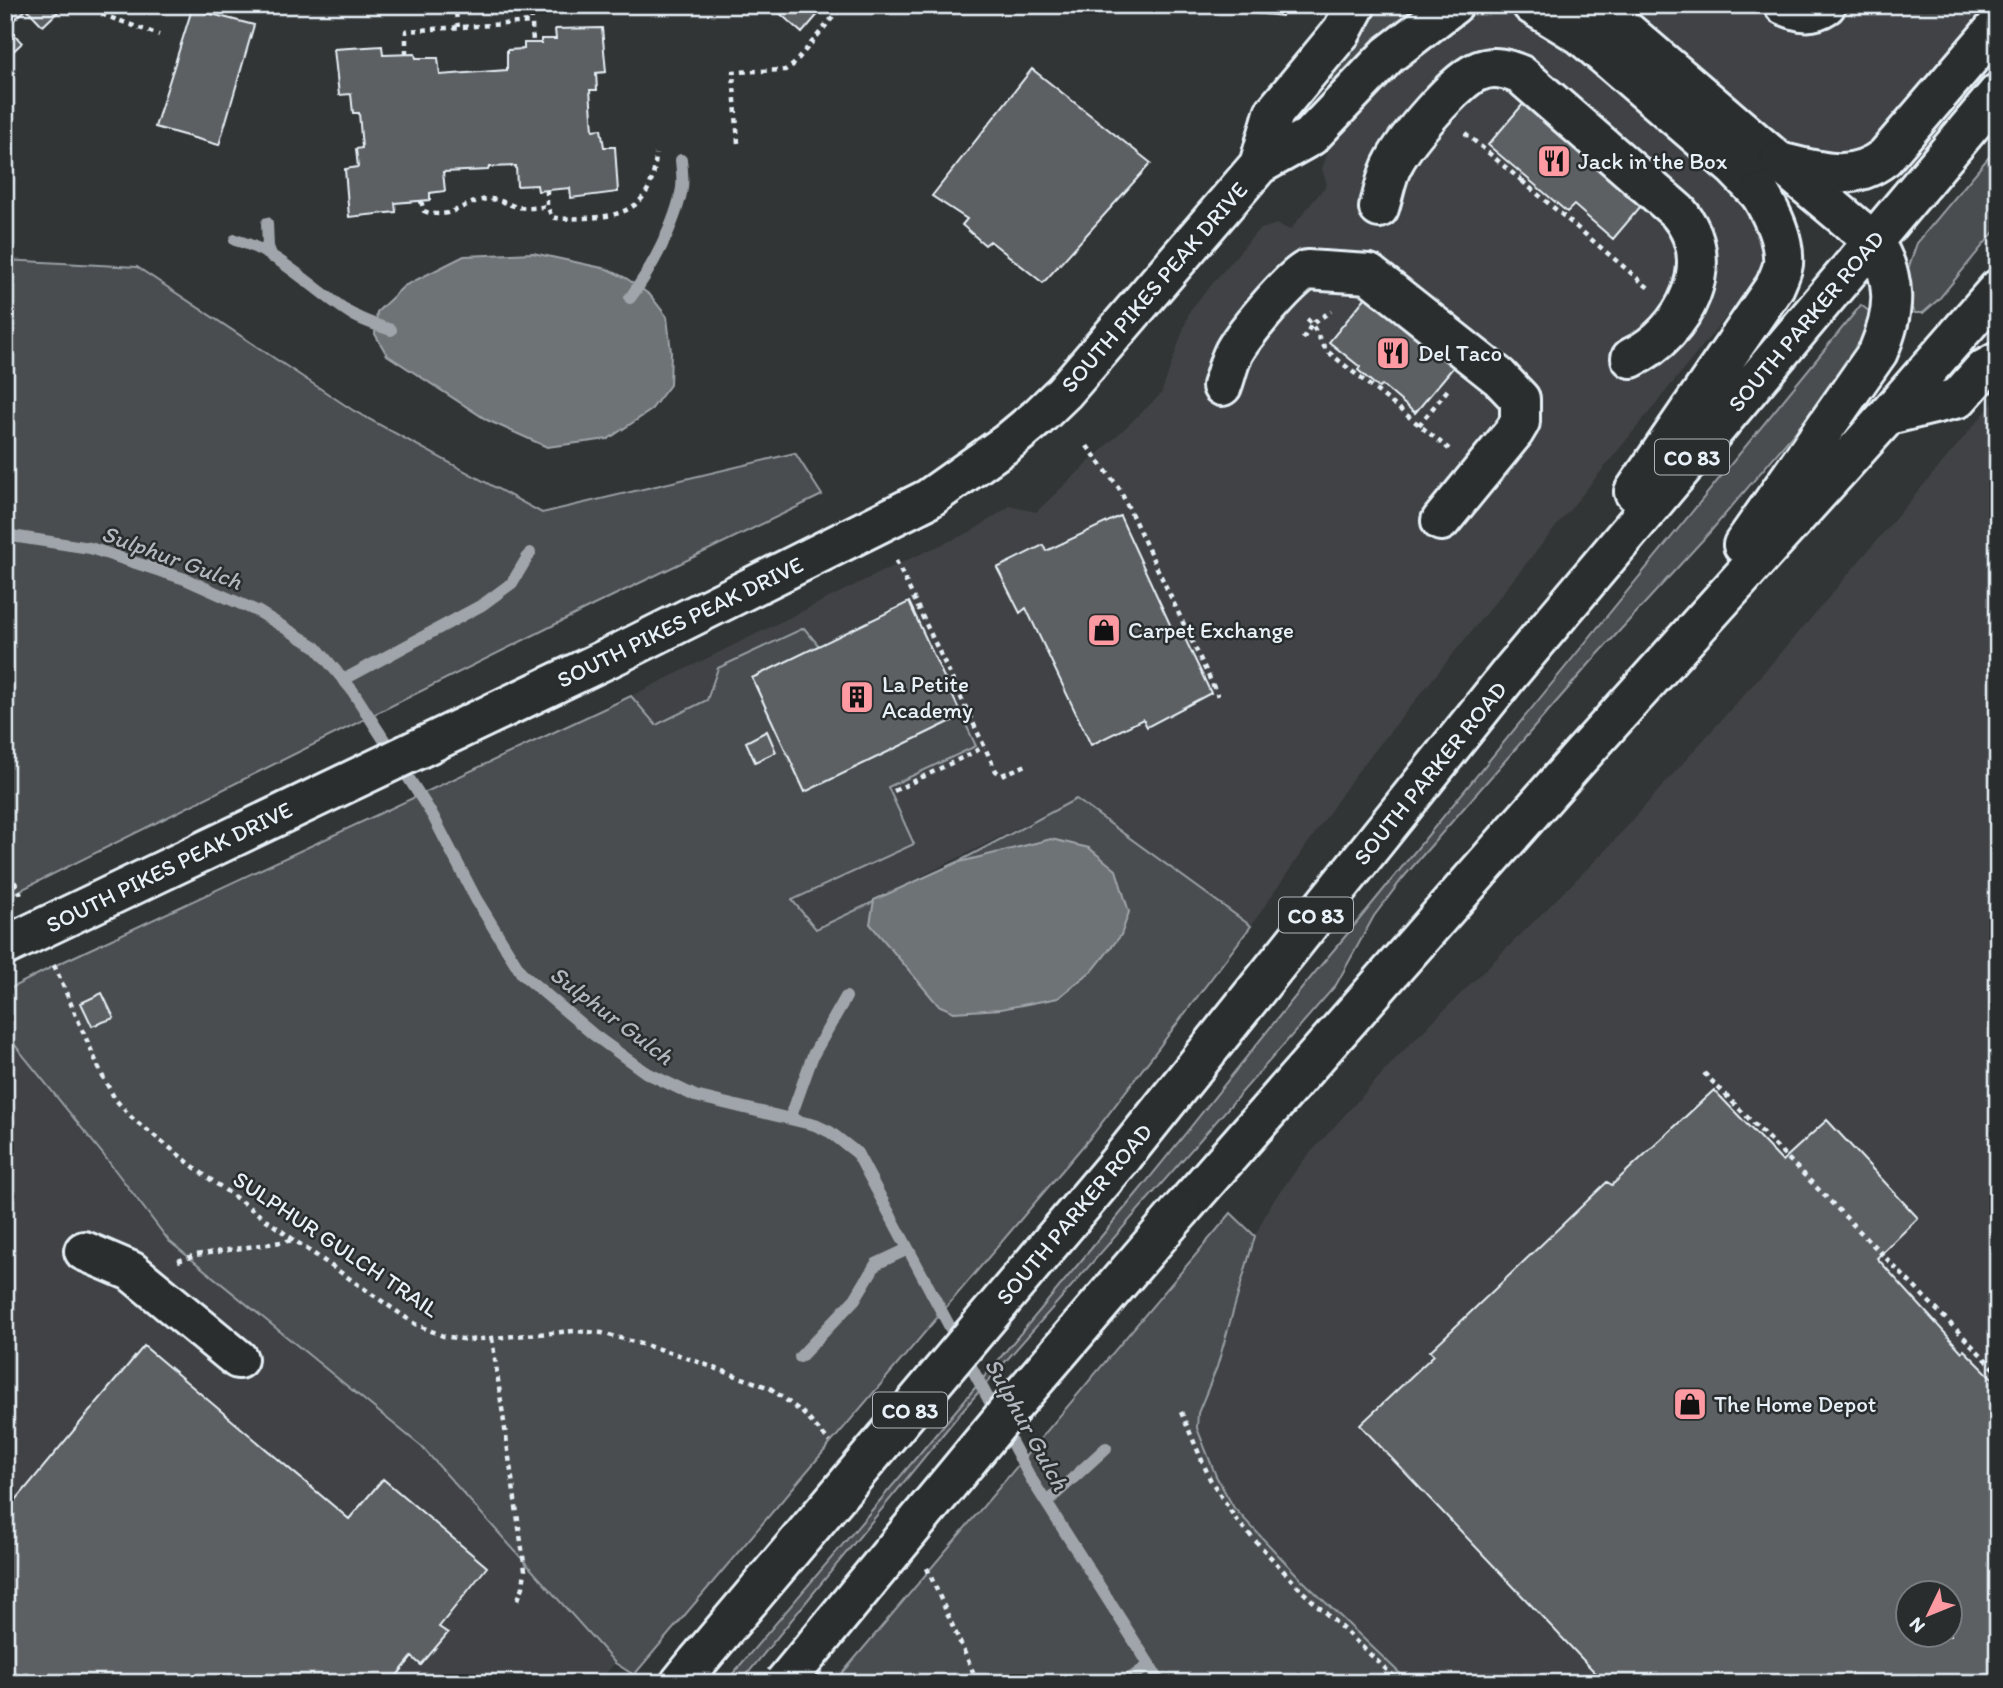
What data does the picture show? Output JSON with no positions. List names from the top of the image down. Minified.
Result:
{"streets":{"main road":["SOUTH PIKES PEAK DRIVE","SOUTH PARKER ROAD","CO 83"],"path":["SULPHUR GULCH TRAIL"]},"water":["Sulphur Gulch"],"places":{"restaurant":["Jack in the Box","Del Taco"],"shop":["Carpet Exchange","The Home Depot"],"building":["La Petite Academy"]},"north":"bottom left"}
